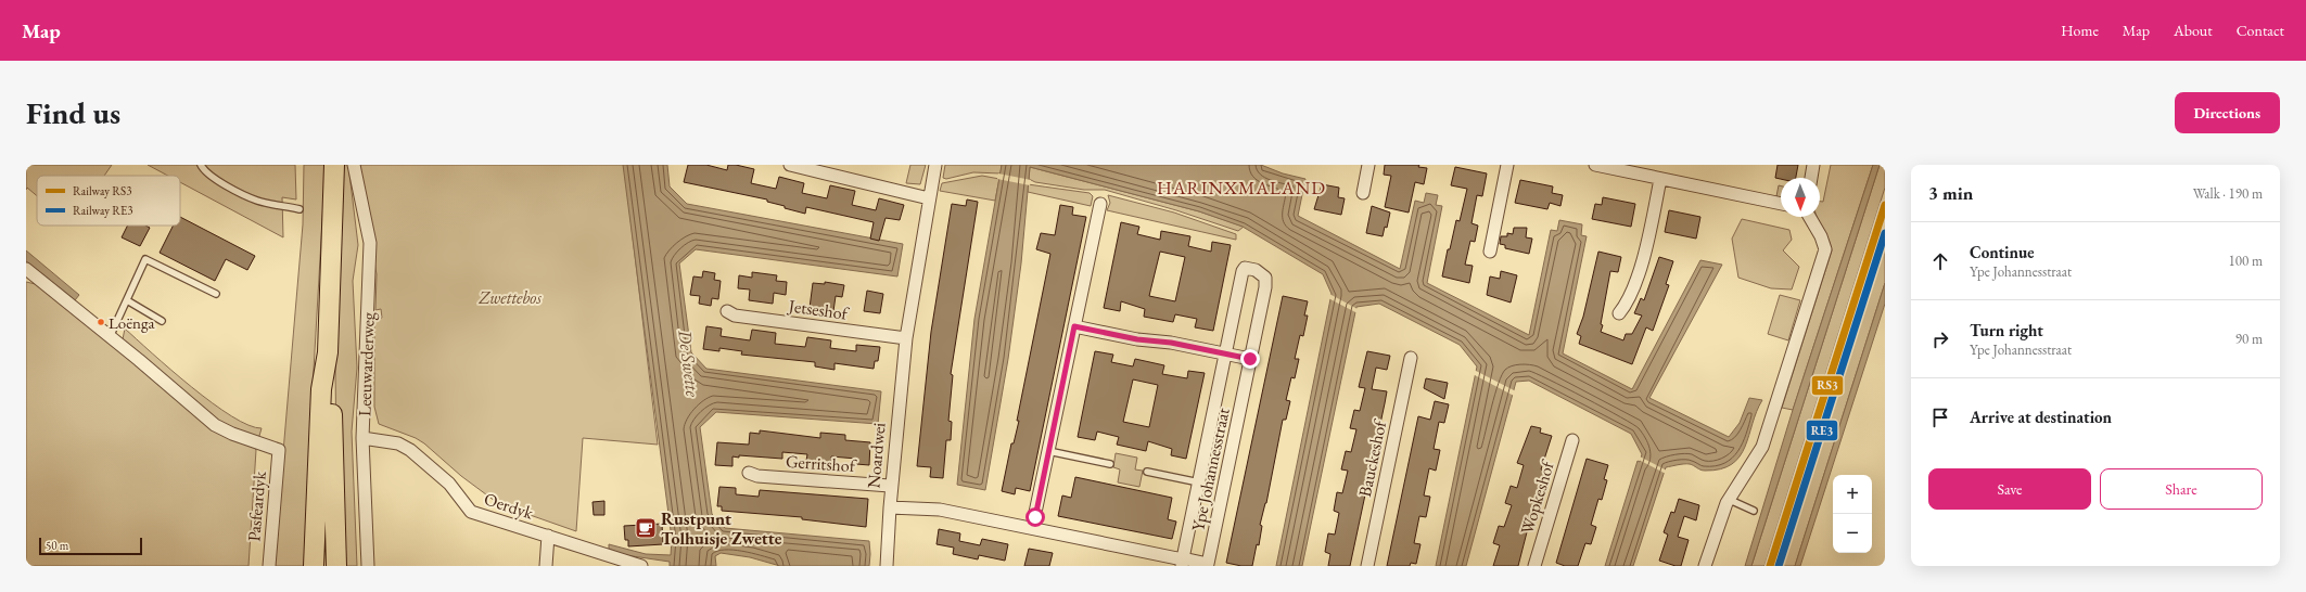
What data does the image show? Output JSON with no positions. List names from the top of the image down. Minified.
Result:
{"streets":{"main road":["Leeuwarderweg"],"street":["Jetseshof","Noardwei","Bauckeshof","Gerritshof","Ype Johannesstraat","Wopkeshof","Oerdyk","Pasfeardyk"]},"crossings":[["Jetseshof","Noardwei"],["Leeuwarderweg","Oerdyk"],["Noardwei","Gerritshof"],["Noardwei","Ype Johannesstraat"]],"districts":["HARINXMALAND"],"water":["De Swette"],"parks":["Zwettebos"],"places":{"other":["Loënga"],"cafe":["Rustpunt Tolhuisje Zwette"]},"lines":["rail line RS3","rail line RE3"],"legend":["Railway RS3","Railway RE3"],"scale_bar":"50 m","north":"bottom","page":{"header":"Map","nav":["Home","Map","About","Contact"],"buttons":["Directions",["Save","Share"]],"title":"Find us","heading":["3 min","Walk · 190 m"],"list":[["Continue","Ype Johannesstraat","100 m"],["Turn right","Ype Johannesstraat","90 m"],"Arrive at destination"],"map_buttons":["+","−"],"scale":"50 m"}}
